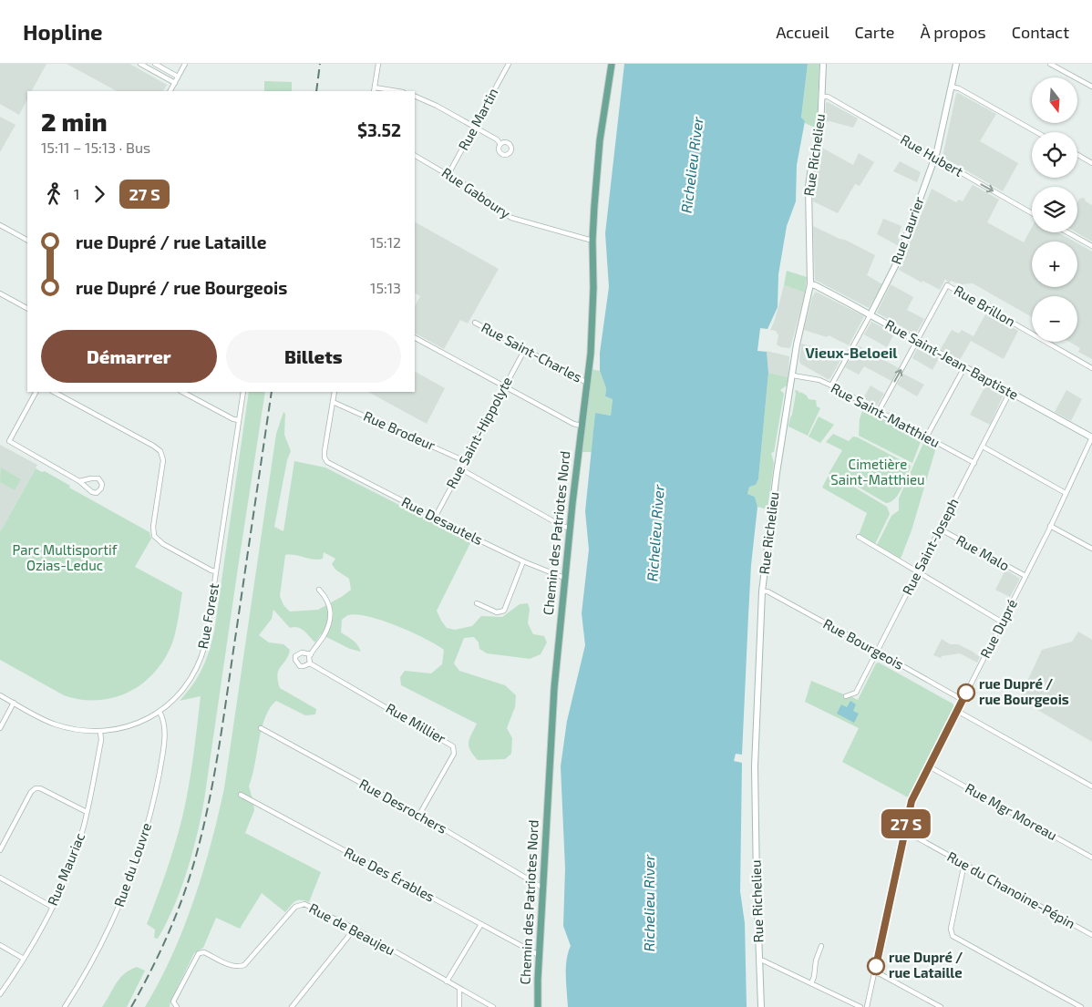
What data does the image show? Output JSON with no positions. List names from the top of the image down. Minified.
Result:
{"streets":{"main road":["Rue Richelieu","Rue Laurier","Rue Saint-Jean-Baptiste","Chemin des Patriotes Nord"],"street":["Rue Martin","Rue Hubert","Rue Gaboury","Rue Brillon","Rue Saint-Charles","Rue Saint-Matthieu","Rue Brodeur","Rue Saint-Hippolyte","Rue Desautels","Rue Saint-Joseph","Rue Malo","Rue Forest","Rue Dupré","Rue Bourgeois","Rue Millier","Rue Desrochers","Rue Mgr Moreau","Rue du Louvre","Rue Mauriac","Rue Des Érables","Rue du Chanoine-Pépin","Rue de Beaujeu"]},"crossings":[["Rue Martin","Rue Gaboury"],["Rue Richelieu","Rue Hubert"],["Rue Richelieu","Rue Saint-Jean-Baptiste"],["Rue Richelieu","Rue Saint-Matthieu"],["Rue Richelieu","Rue Bourgeois"],["Rue Hubert","Rue Laurier"],["Rue Gaboury","Chemin des Patriotes Nord"],["Rue Laurier","Rue Saint-Jean-Baptiste"],["Rue Laurier","Rue Saint-Matthieu"],["Rue Brillon","Rue Saint-Jean-Baptiste"],["Rue Saint-Charles","Rue Saint-Hippolyte"],["Rue Saint-Charles","Chemin des Patriotes Nord"],["Rue Saint-Jean-Baptiste","Rue Saint-Joseph"],["Rue Saint-Jean-Baptiste","Rue Dupré"],["Rue Saint-Matthieu","Rue Saint-Joseph"],["Rue Brodeur","Rue Saint-Hippolyte"],["Rue Brodeur","Rue Desautels"],["Rue Saint-Hippolyte","Rue Desautels"],["Rue Desautels","Chemin des Patriotes Nord"],["Chemin des Patriotes Nord","Rue Desrochers"],["Chemin des Patriotes Nord","Rue Des Érables"],["Rue Saint-Joseph","Rue Malo"],["Rue Saint-Joseph","Rue Bourgeois"],["Rue Malo","Rue Dupré"],["Rue Forest","Rue du Louvre"],["Rue Forest","Rue Mauriac"],["Rue Dupré","Rue Bourgeois"],["Rue Dupré","Rue Mgr Moreau"],["Rue Dupré","Rue du Chanoine-Pépin"],["Rue Millier","Rue Desrochers"]],"one_way":["Rue Hubert"],"districts":["Vieux-Beloeil"],"water":["Richelieu River"],"parks":["Cimetière Saint-Matthieu","Parc Multisportif Ozias-Leduc"],"places":["rue Dupré / rue Bourgeois","rue Dupré / rue Lataille"],"north":"bottom","page":{"header":"Hopline","nav":["Accueil","Carte","À propos","Contact"],"on_map":"27 S","map_buttons":["+","−"],"heading":["2 min","15:11 – 15:13 · Bus","$3.52"],"legs":["1","27 S"],"list":[{"name":"rue Dupré / rue Lataille","value":"15:12"},{"name":"rue Dupré / rue Bourgeois","value":"15:13"}],"buttons":["Démarrer","Billets"]}}
